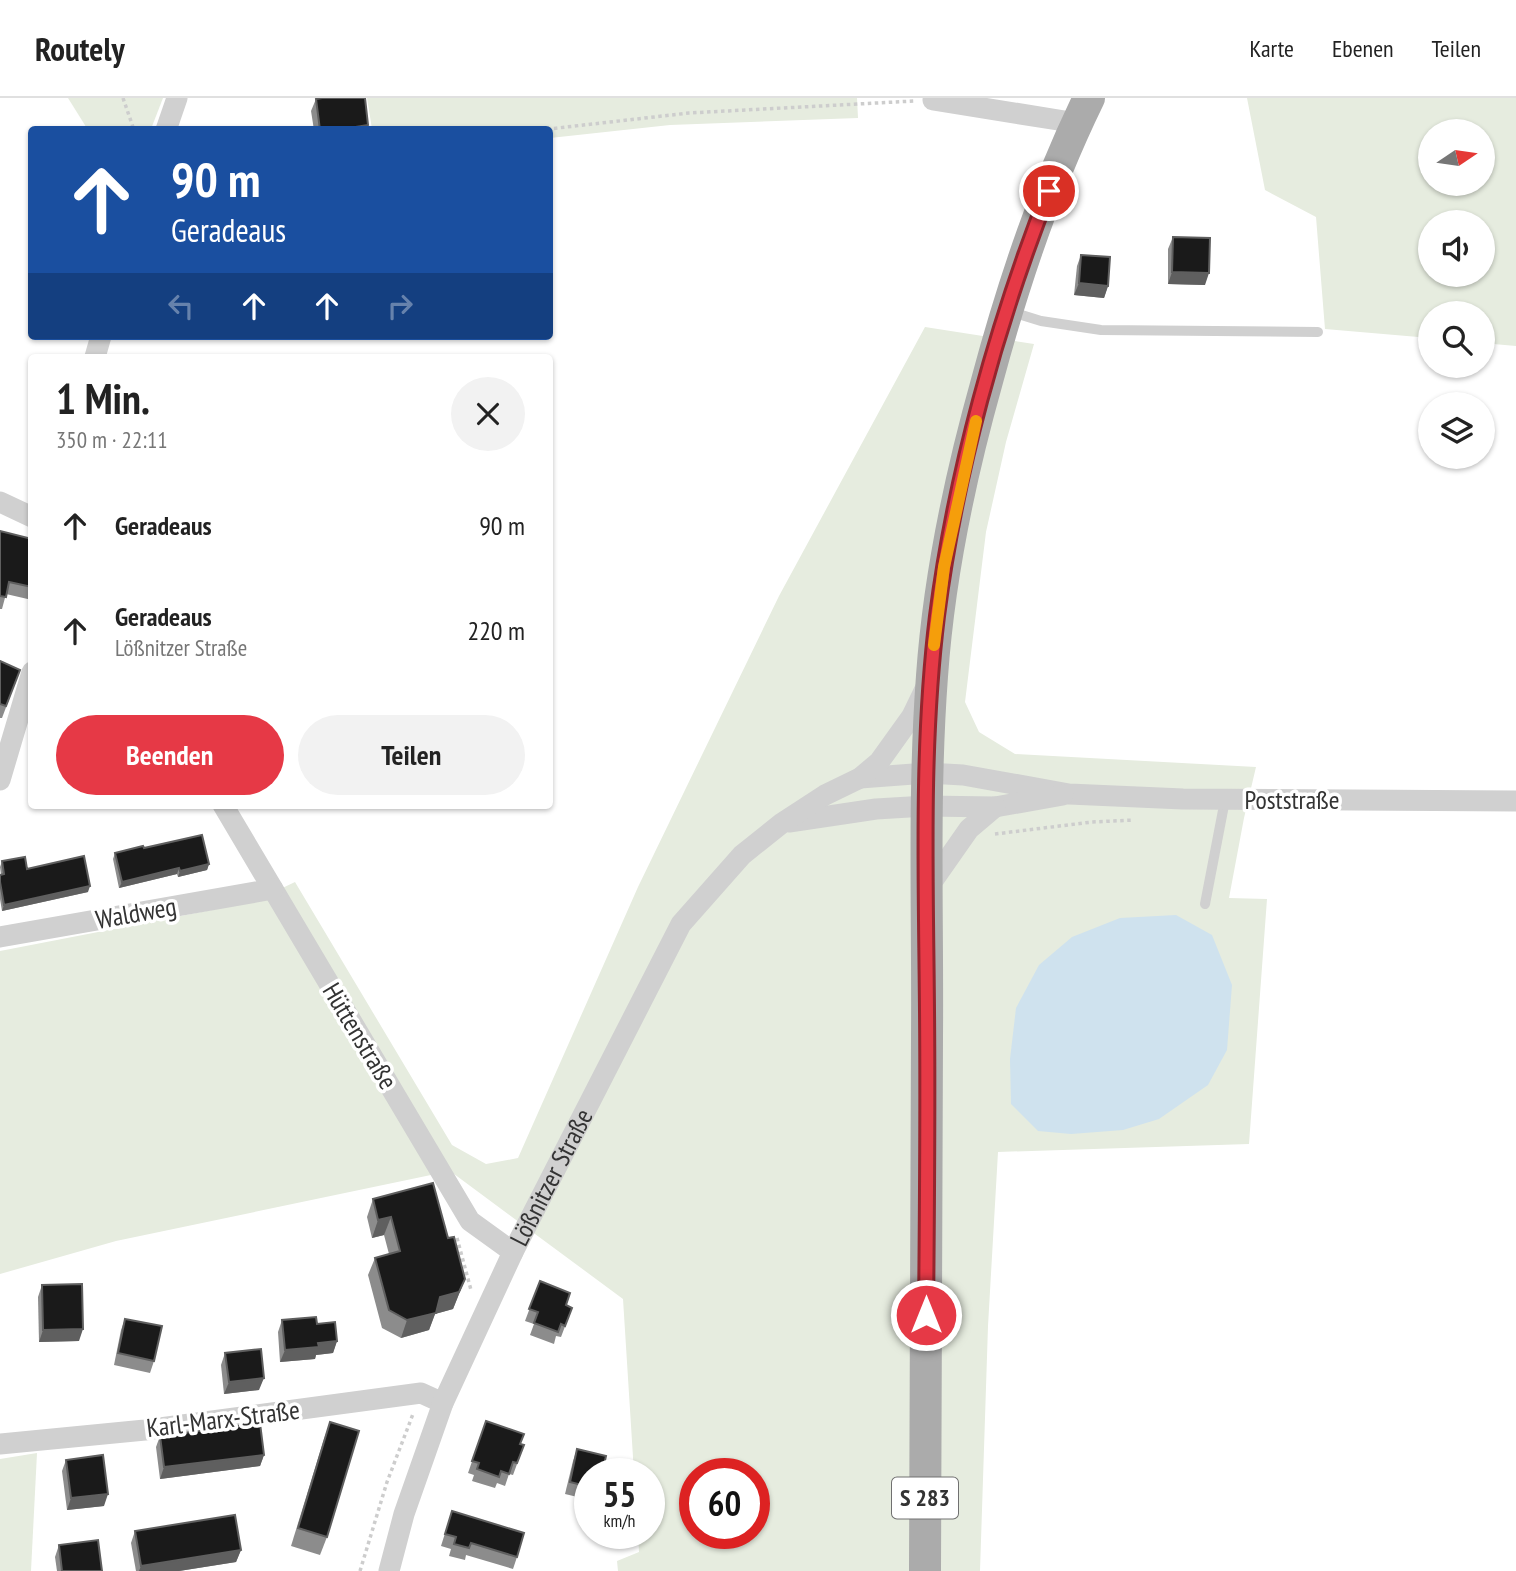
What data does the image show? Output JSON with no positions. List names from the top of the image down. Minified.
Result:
{"streets":{"main road":["S 283"],"street":["Poststraße","Waldweg","Hüttenstraße","Lößnitzer Straße","Karl-Marx-Straße"]},"crossings":[["Poststraße","Lößnitzer Straße"],["Poststraße","S 283"],["Waldweg","Hüttenstraße"],["Hüttenstraße","Lößnitzer Straße"],["Lößnitzer Straße","S 283"]],"north":"right","page":{"header":"Routely","nav":["Karte","Ebenen","Teilen"],"turn":["90 m","Geradeaus"],"heading":["1 Min.","350 m · 22:11"],"list":[{"name":"Geradeaus","value":"90 m"},{"name":"Geradeaus","note":"Lößnitzer Straße","value":"220 m"}],"buttons":["Beenden","Teilen"],"speed":"55 km/h","limit":"60"}}
